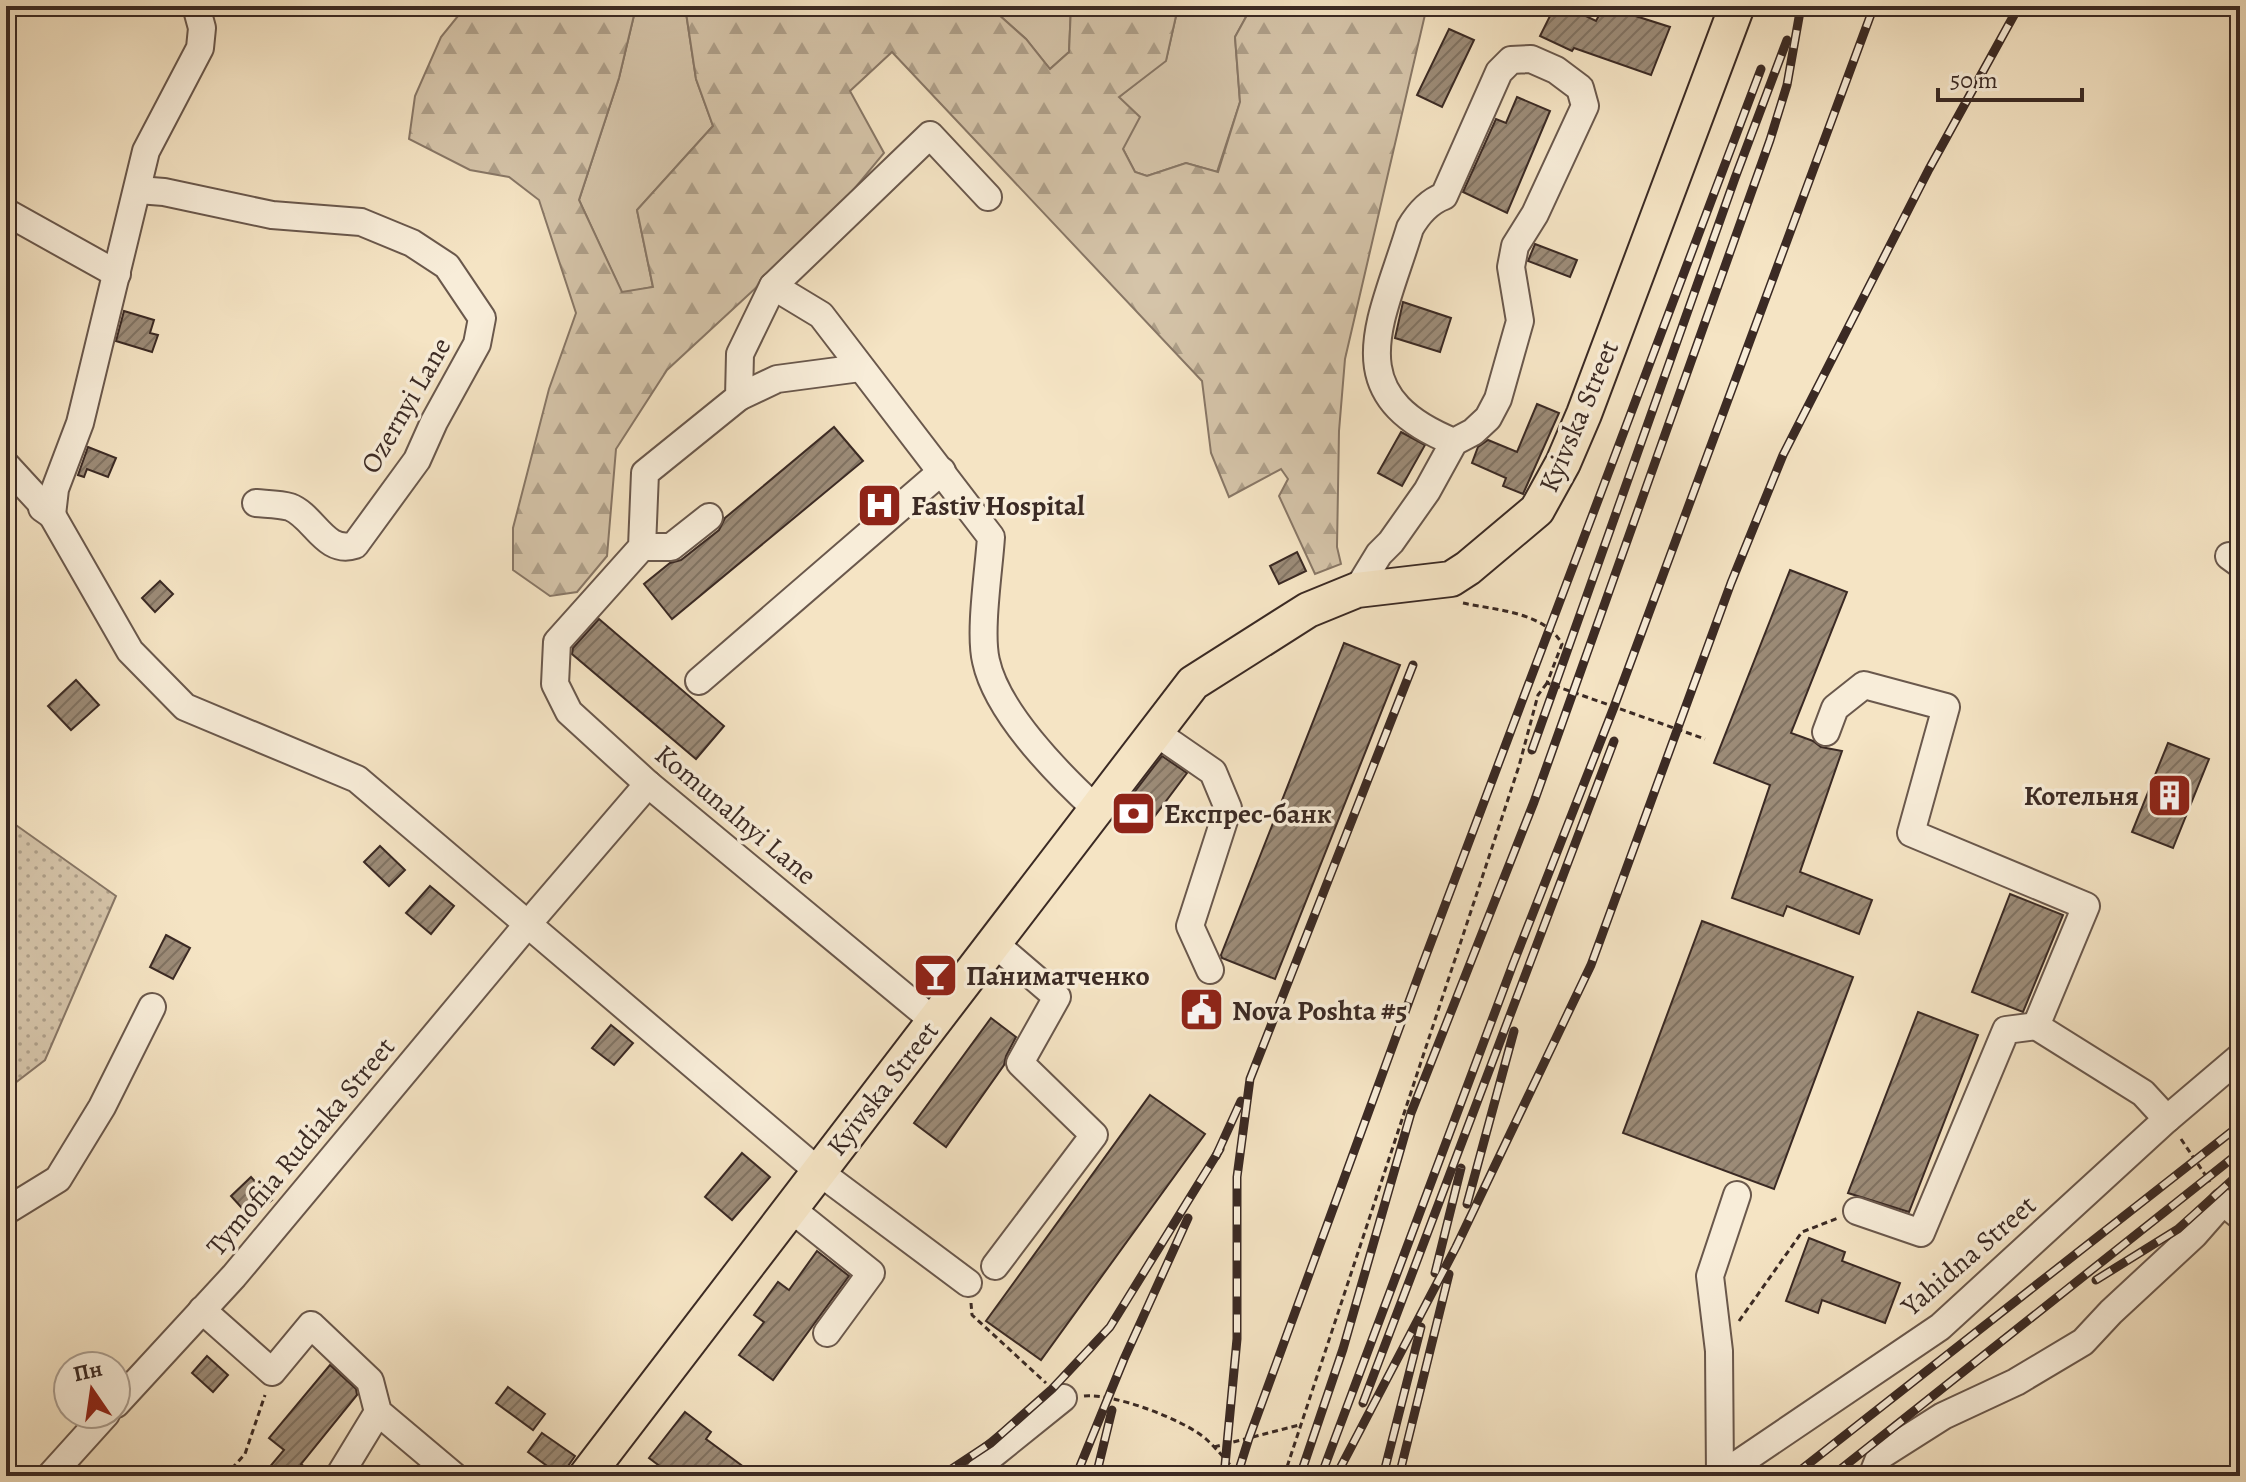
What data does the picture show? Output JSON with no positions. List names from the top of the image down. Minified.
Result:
{"streets":{"main road":["Kyivska Street"],"street":["Ozernyi Lane","Komunalnyi Lane","Tymofiia Rudiaka Street","Yahidna Street"]},"crossings":[["Kyivska Street","Komunalnyi Lane"],["Komunalnyi Lane","Tymofiia Rudiaka Street"]],"places":{"hospital":["Fastiv Hospital"],"building":["Котельня"],"bank":["Експрес-банк"],"bar":["Паниматченко"],"public building":["Nova Poshta #5"]},"scale_bar":"50 m","north":"top"}
